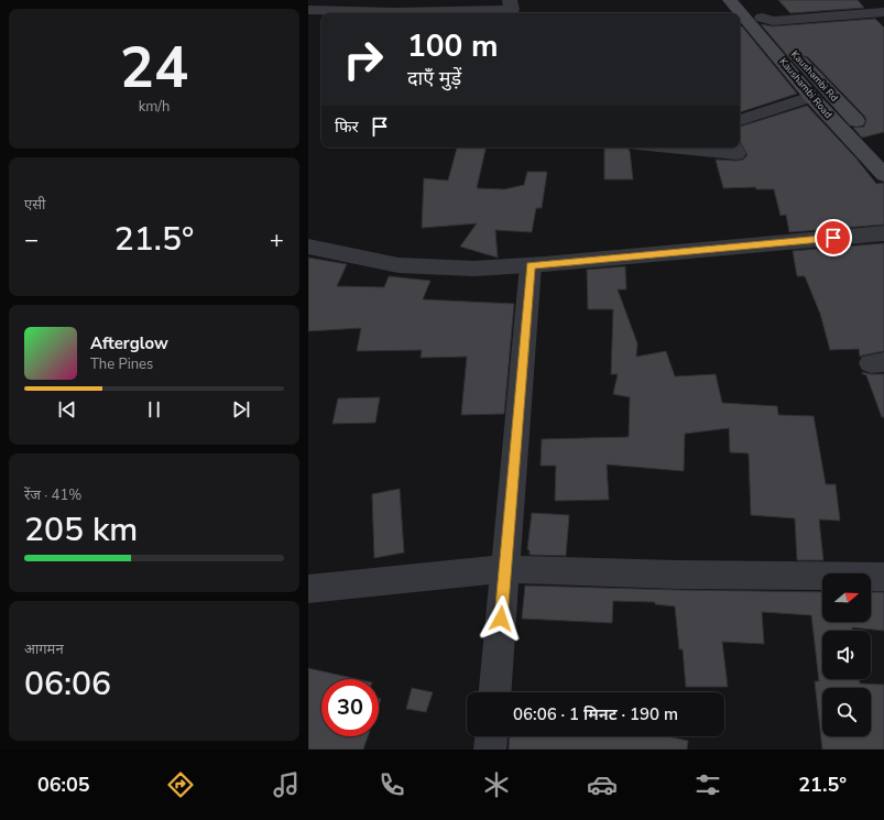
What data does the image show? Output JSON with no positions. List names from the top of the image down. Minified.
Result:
{"streets":{"main road":["Kaushambi Rd","Kaushambi Road"]},"north":"right","page":{"tile":[["24","km/h"],"एसी",["रेंज · 41%","205 km"],["आगमन","06:06"]],"turn":["100 m","दाएँ मुड़ें"],"then":"फिर","heat":["−","21.5°","+"],"song":["Afterglow","The Pines"],"limit":"30","trip":"06:06 · 1 मिनट · 190 m","tabs":["06:05","21.5°"]}}
